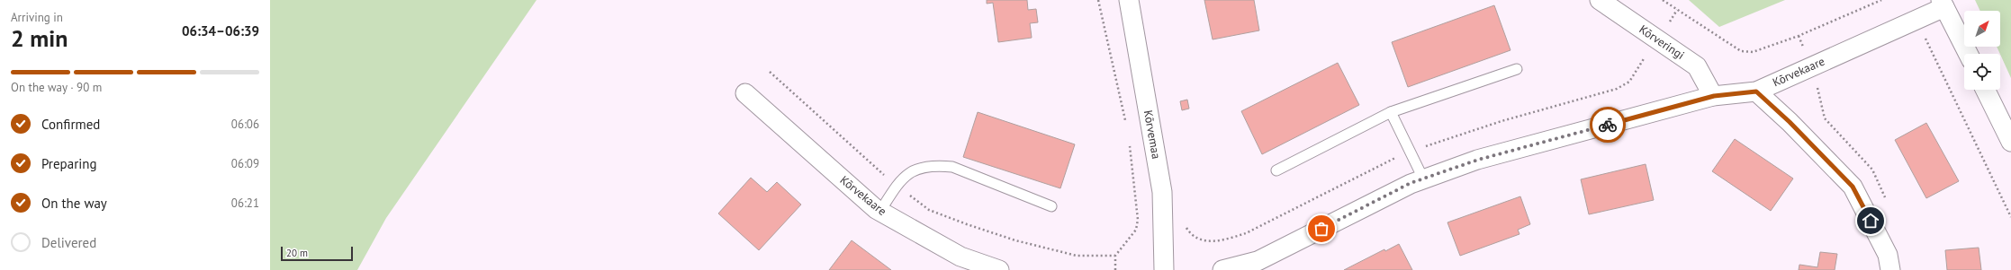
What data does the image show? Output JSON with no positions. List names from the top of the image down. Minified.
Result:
{"streets":{"street":["Kõrveringi","Kõrvekaare","Kõrvemaa"]},"crossings":[["Kõrveringi","Kõrvekaare"]],"scale_bar":"20 m","north":"top right","page":{"heading":["2 min","Arriving in","06:34–06:39"],"bar":"On the way · 90 m","list":[["Confirmed","06:06"],["Preparing","06:09"],["On the way","06:21"],"Delivered"],"scale":"20 m"}}
